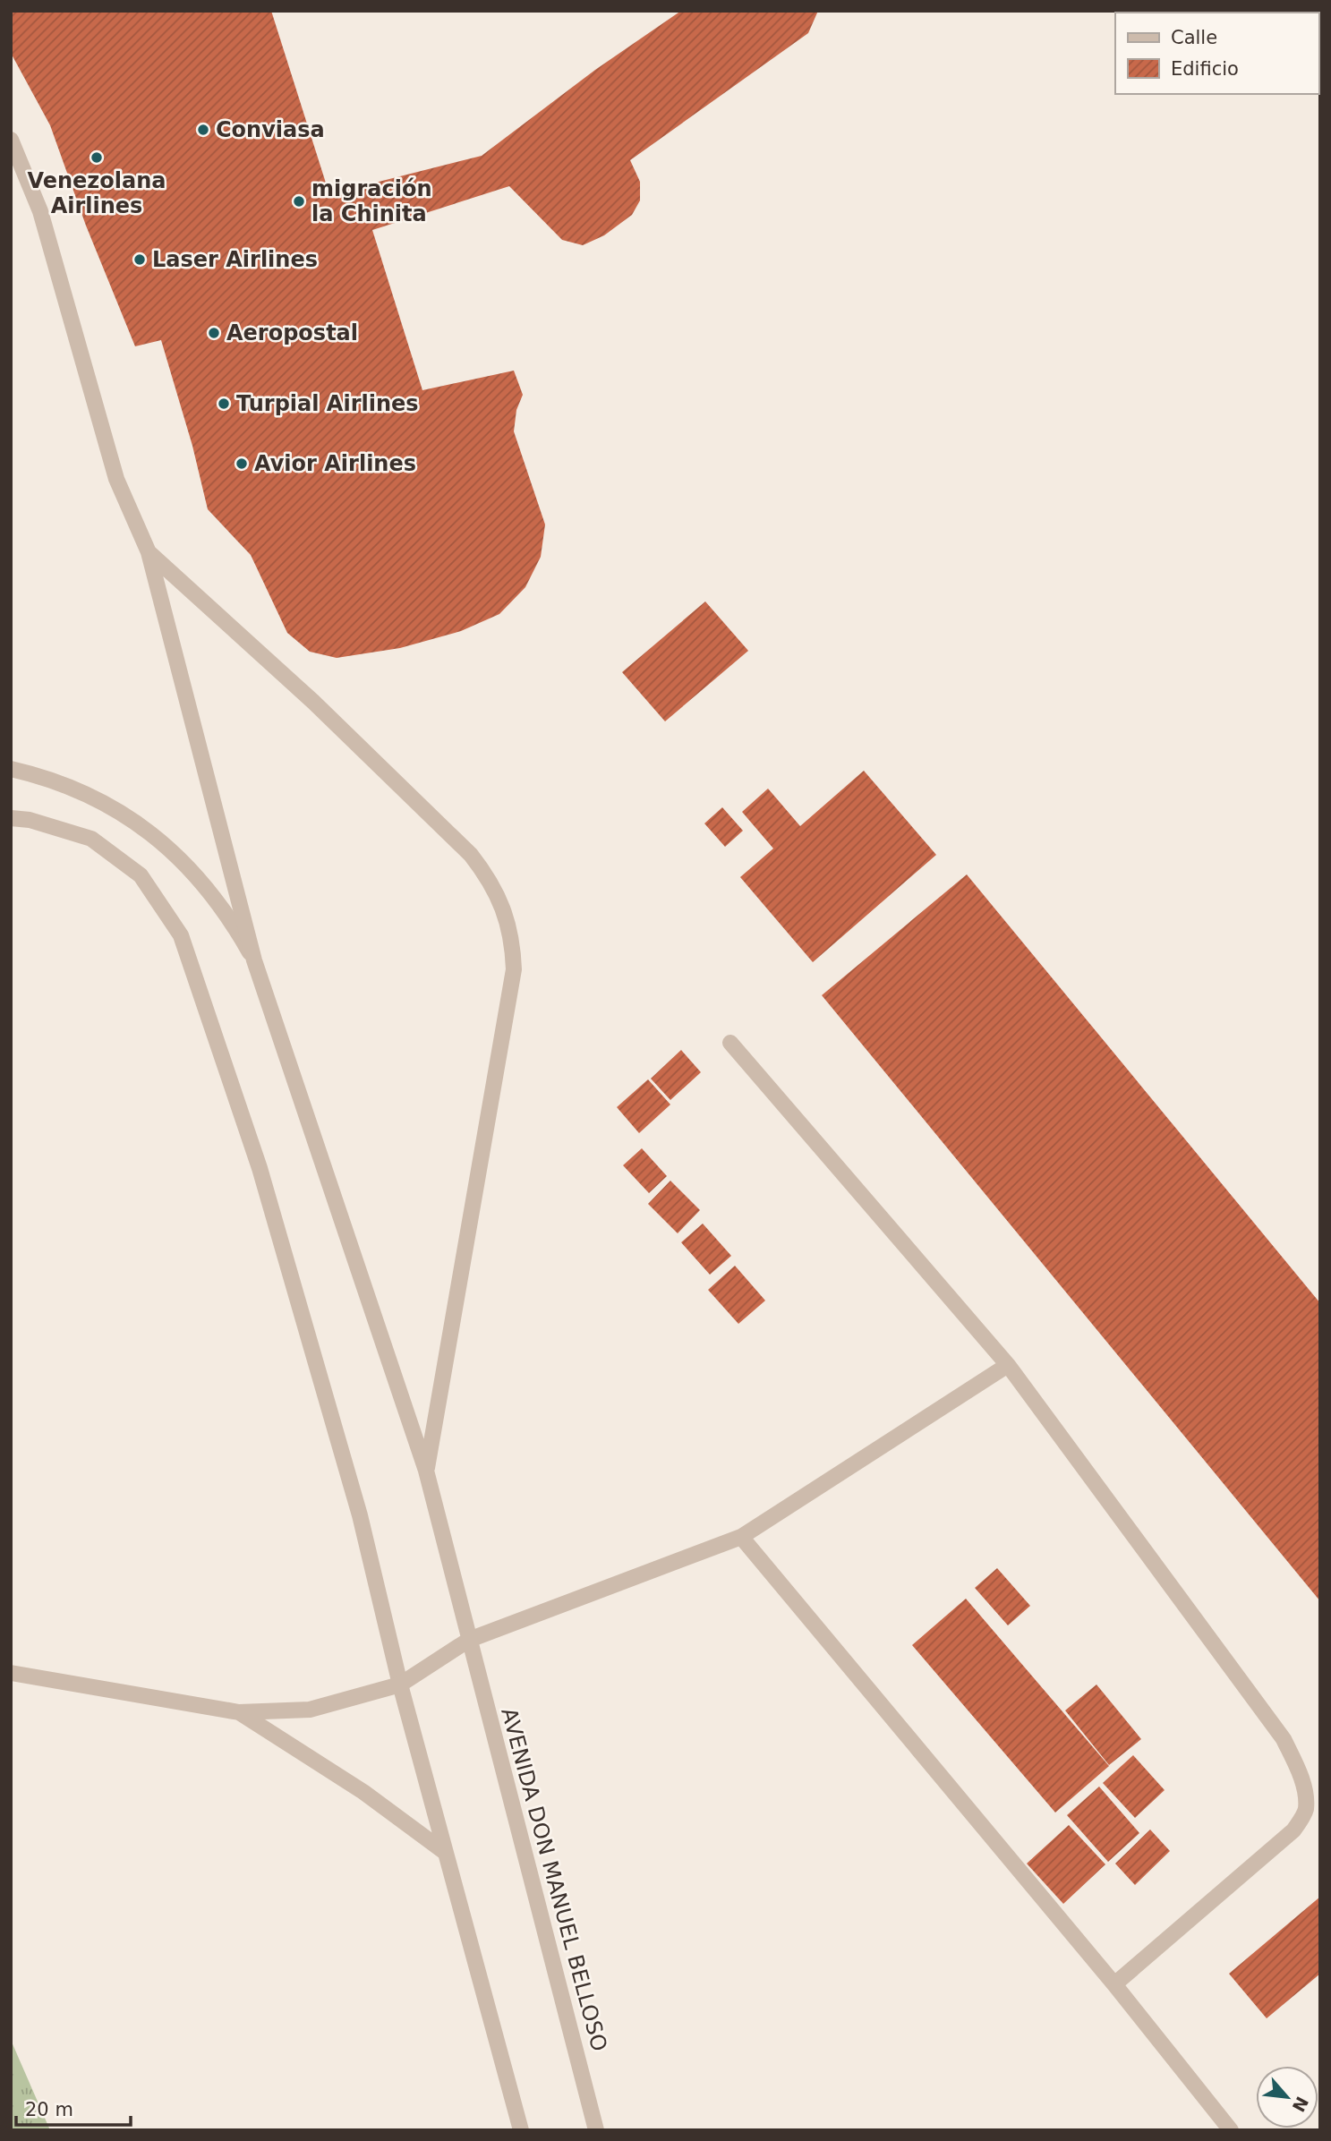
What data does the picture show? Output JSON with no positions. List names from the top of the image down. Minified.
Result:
{"streets":{"street":["AVENIDA DON MANUEL BELLOSO"]},"places":["Conviasa","Venezolana Airlines","migración la Chinita","Laser Airlines","Aeropostal","Turpial Airlines","Avior Airlines"],"legend":["Calle","Edificio"],"scale_bar":"20 m","north":"bottom right"}
